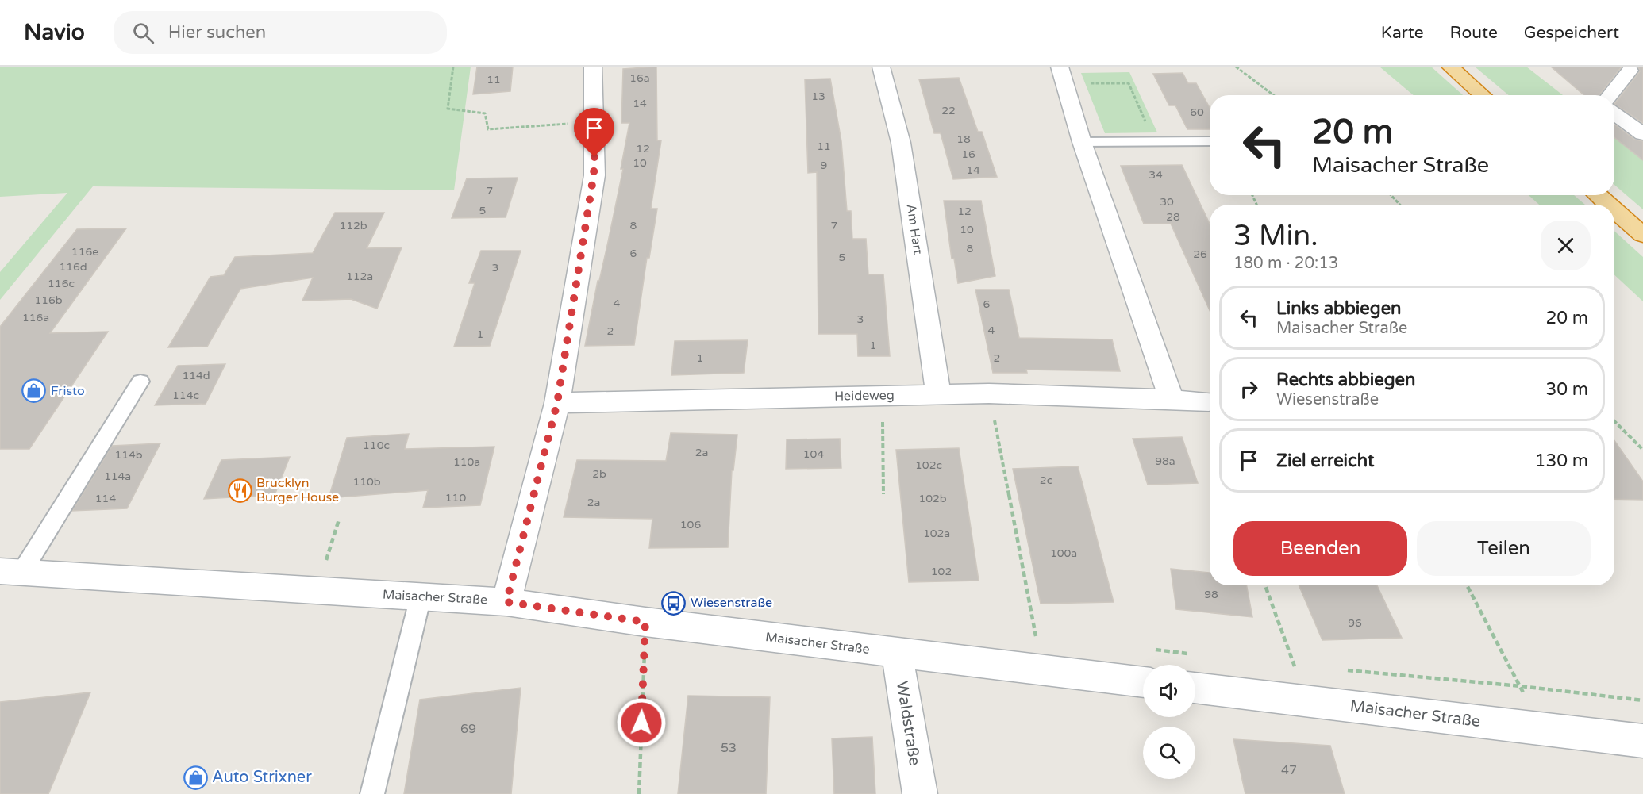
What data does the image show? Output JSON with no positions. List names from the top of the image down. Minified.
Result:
{"streets":{"street":["Am Hart","Heideweg","Maisacher Straße","Waldstraße"]},"crossings":[["Am Hart","Heideweg"],["Maisacher Straße","Waldstraße"]],"places":{"shop":["Fristo","Auto Strixner"],"restaurant":["Brucklyn Burger House"],"bus stop":["Wiesenstraße"]},"house_numbers":["16a","11","13","14","22","60","18","11","12","16","10","9","14","34","7","30","5","12","28","112b","8","7","10","8","116e","6","26","5","116d","3","112a","116c","116b","4","6","116a","3","4","2","1","1","1","2","114d","114c","110c","2a","104","114b","98a","110a","102c","2b","114a","2c","110b","110","114","102b","2a","106","102a","100a","102","98","96","69","53","47"],"page":{"header":"Navio","search":"Hier suchen","nav":["Karte","Route","Gespeichert"],"turn":["20 m","Maisacher Straße"],"heading":["3 Min.","180 m · 20:13"],"list":[{"name":"Links abbiegen","note":"Maisacher Straße","value":"20 m"},{"name":"Rechts abbiegen","note":"Wiesenstraße","value":"30 m"},{"name":"Ziel erreicht","value":"130 m"}],"buttons":["Beenden","Teilen"]}}
